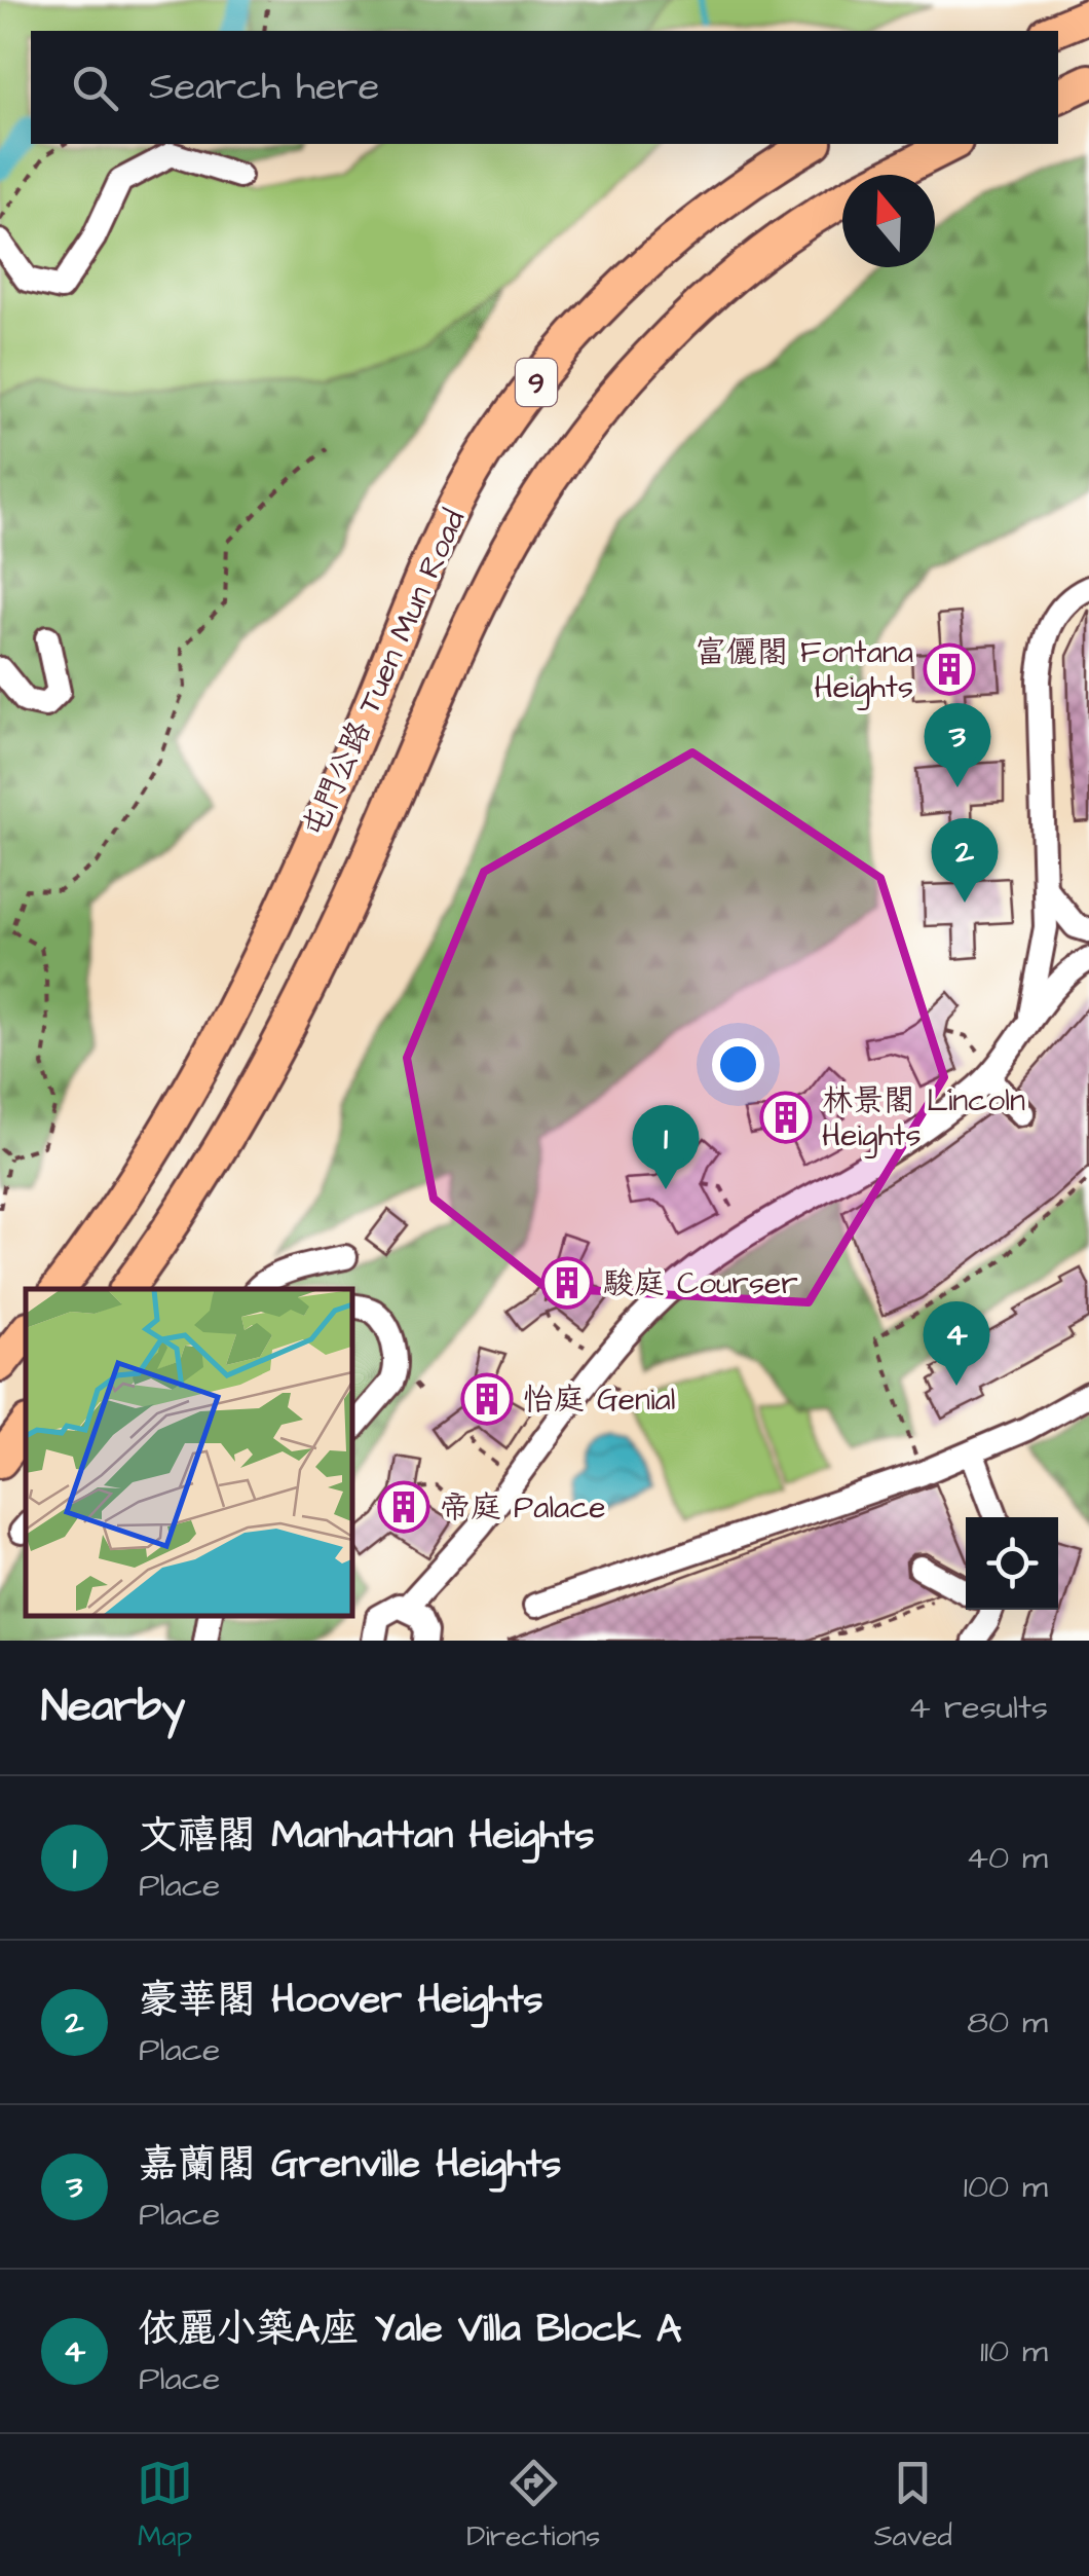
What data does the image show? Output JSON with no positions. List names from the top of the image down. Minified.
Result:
{"streets":{"highway":["9","屯門公路 Tuen Mun Road"]},"places":{"building":["富儷閣 Fontana Heights","林景閣 Lincoln Heights","駿庭 Courser","怡庭 Genial","帝庭 Palace"]},"north":"top","page":{"search":"Search here","pins":["3","2","1","4"],"heading":["Nearby","4 results"],"list":[{"mark":"1","name":"文禧閣 Manhattan Heights","note":"Place","value":"40 m"},{"mark":"2","name":"豪華閣 Hoover Heights","note":"Place","value":"80 m"},{"mark":"3","name":"嘉蘭閣 Grenville Heights","note":"Place","value":"100 m"},{"mark":"4","name":"依麗小築A座 Yale Villa Block A","note":"Place","value":"110 m"}],"nav":["Map","Directions","Saved"]}}
